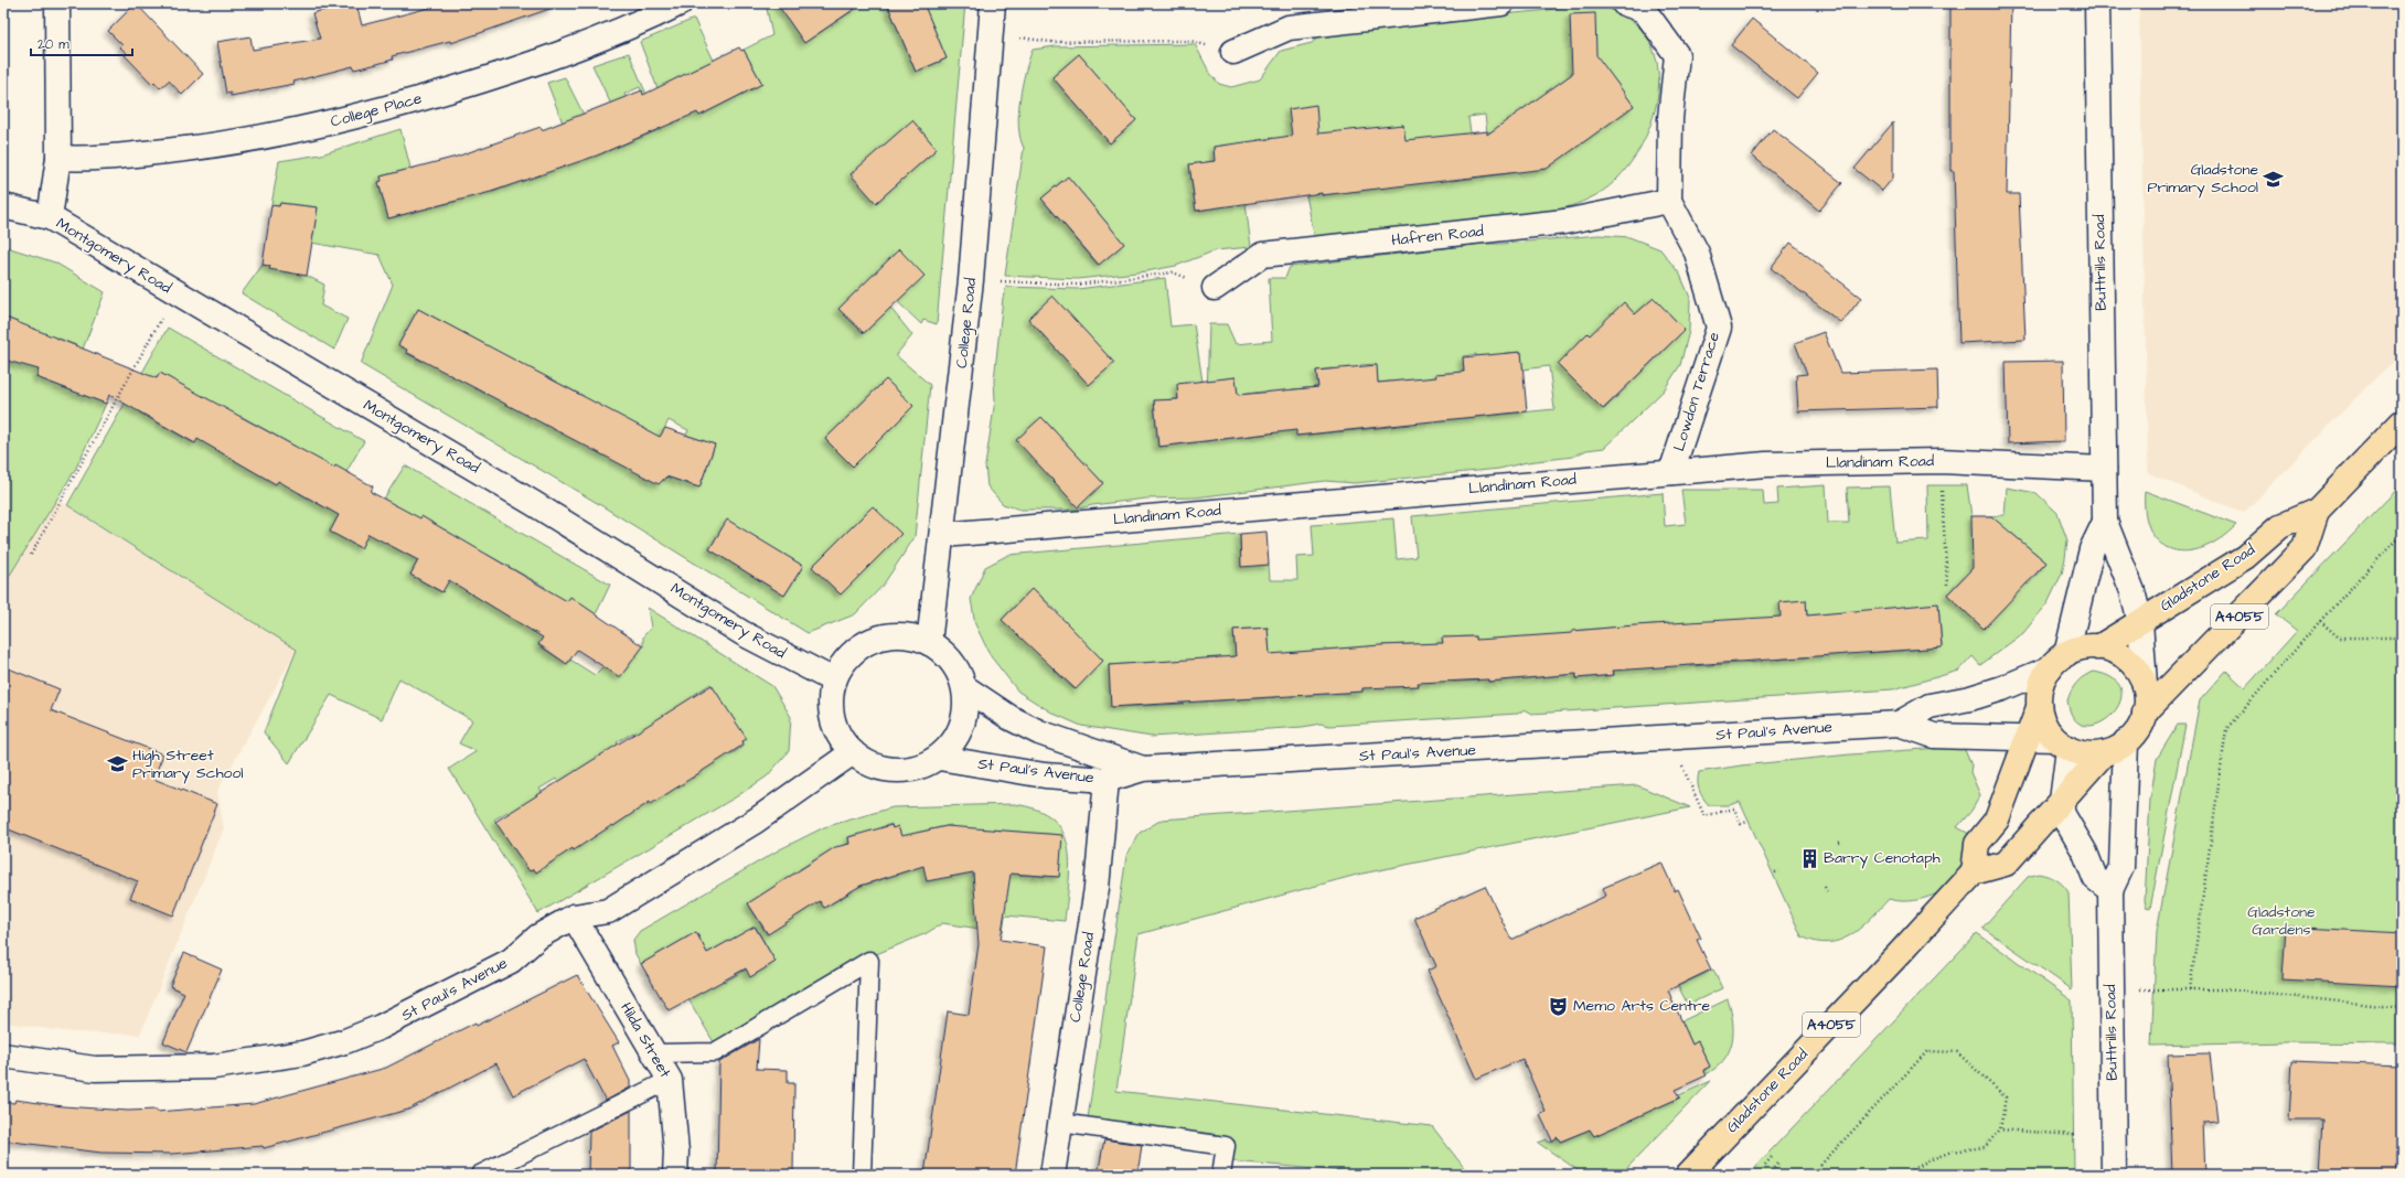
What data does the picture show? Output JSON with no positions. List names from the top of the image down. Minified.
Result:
{"streets":{"main road":["Gladstone Road","A4055"],"street":["College Place","Hafren Road","Montgomery Road","Buttrills Road","College Road","Lowdon Terrace","Llandinam Road","St Paul's Avenue","Hilda Street"]},"crossings":[["Hafren Road","Lowdon Terrace"],["Montgomery Road","College Road"],["Montgomery Road","St Paul's Avenue"],["Buttrills Road","Llandinam Road"],["Buttrills Road","Gladstone Road"],["Buttrills Road","St Paul's Avenue"],["College Road","Llandinam Road"],["College Road","St Paul's Avenue"],["Lowdon Terrace","Llandinam Road"],["Gladstone Road","St Paul's Avenue"],["St Paul's Avenue","Hilda Street"]],"parks":["Gladstone Gardens"],"places":{"school or university":["Gladstone Primary School","High Street Primary School"],"building":["Barry Cenotaph"],"theatre":["Memo Arts Centre"]},"scale_bar":"20 m"}
